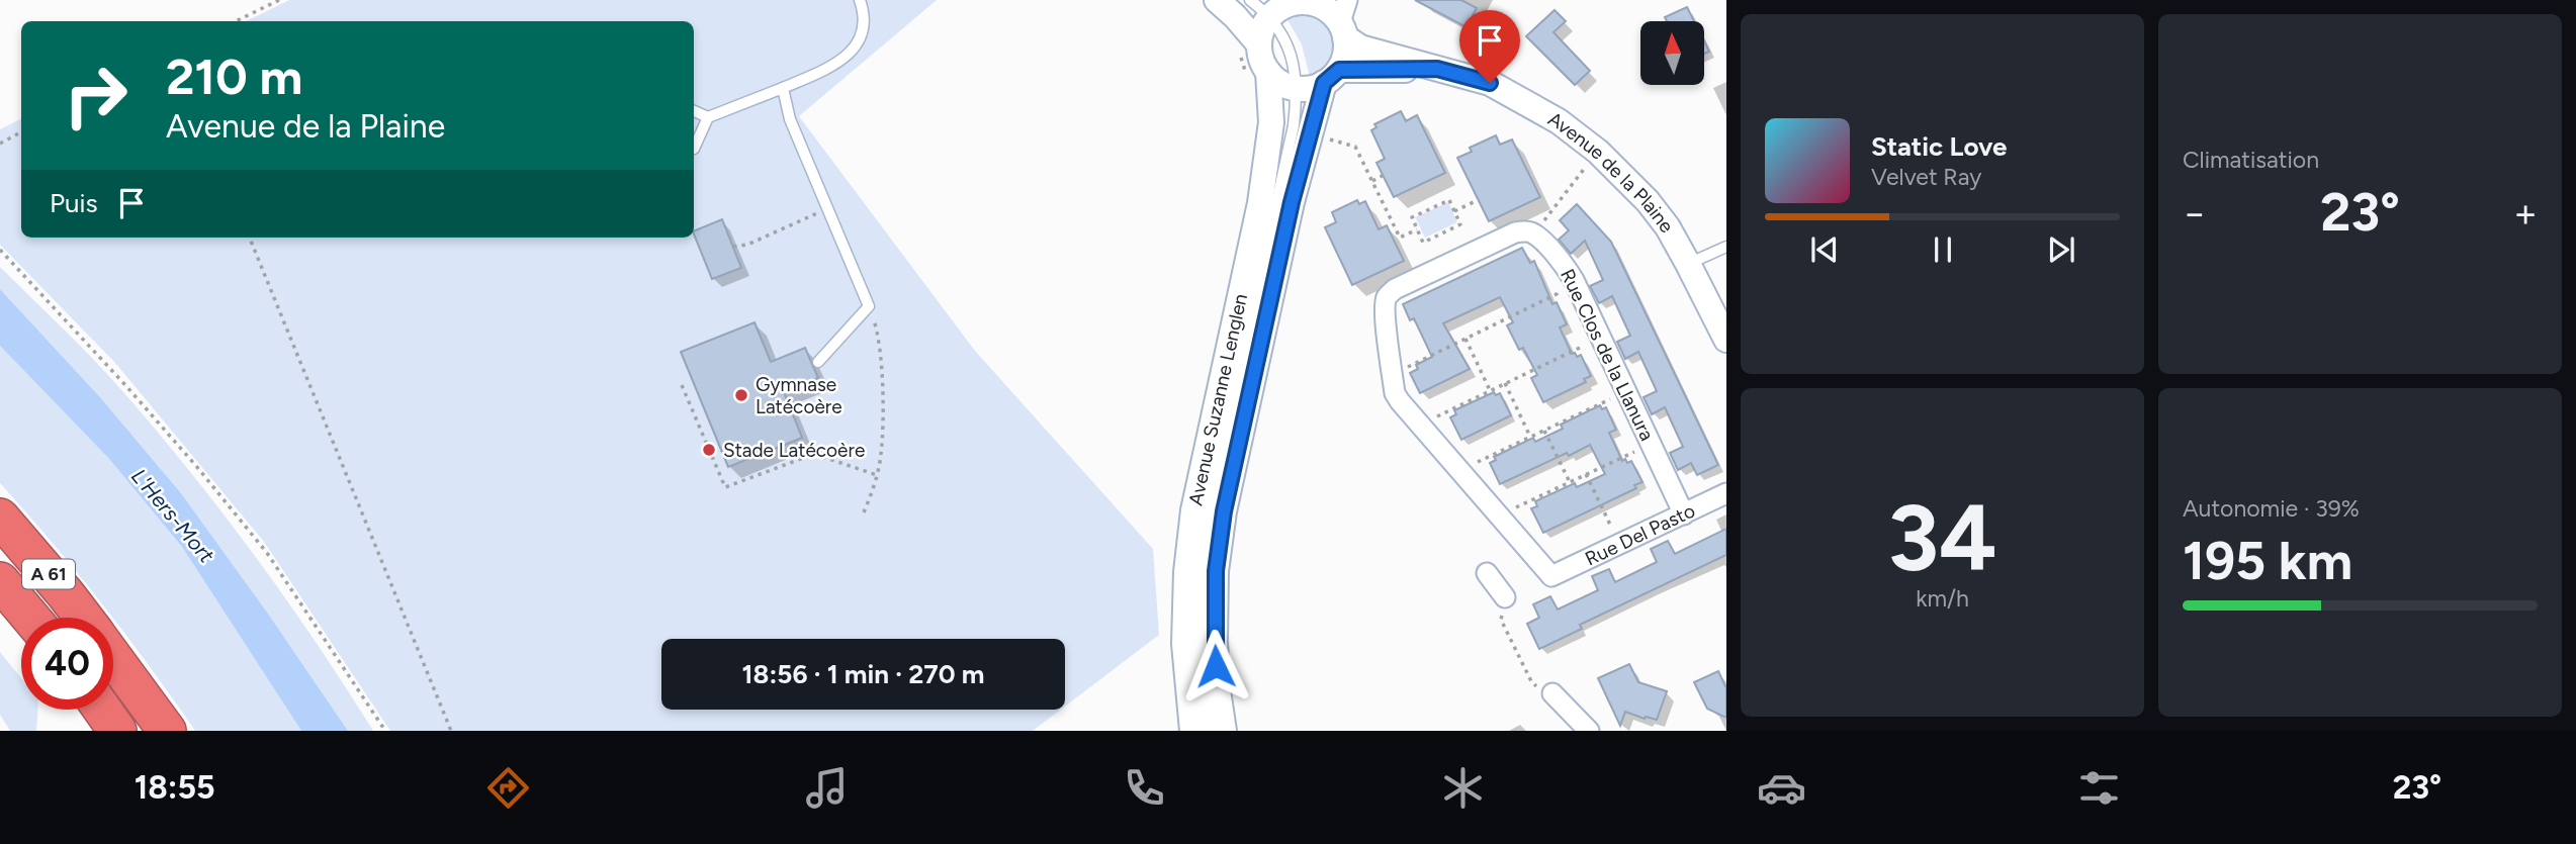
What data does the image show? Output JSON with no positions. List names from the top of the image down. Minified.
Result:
{"streets":{"highway":["A 61"],"street":["Avenue de la Plaine","Rue Clos de la Llanura","Avenue Suzanne Lenglen","Rue Del Pasto"]},"crossings":[["Avenue de la Plaine","Avenue Suzanne Lenglen"],["Rue Clos de la Llanura","Rue Del Pasto"]],"water":["L'Hers-Mort"],"places":["Gymnase Latécoère","Stade Latécoère"],"north":"top","page":{"tile":["Climatisation",["34","km/h"],["Autonomie · 39%","195 km"]],"turn":["210 m","Avenue de la Plaine"],"song":["Static Love","Velvet Ray"],"then":"Puis","heat":["−","23°","+"],"limit":"40","trip":"18:56 · 1 min · 270 m","tabs":["18:55","23°"]}}
